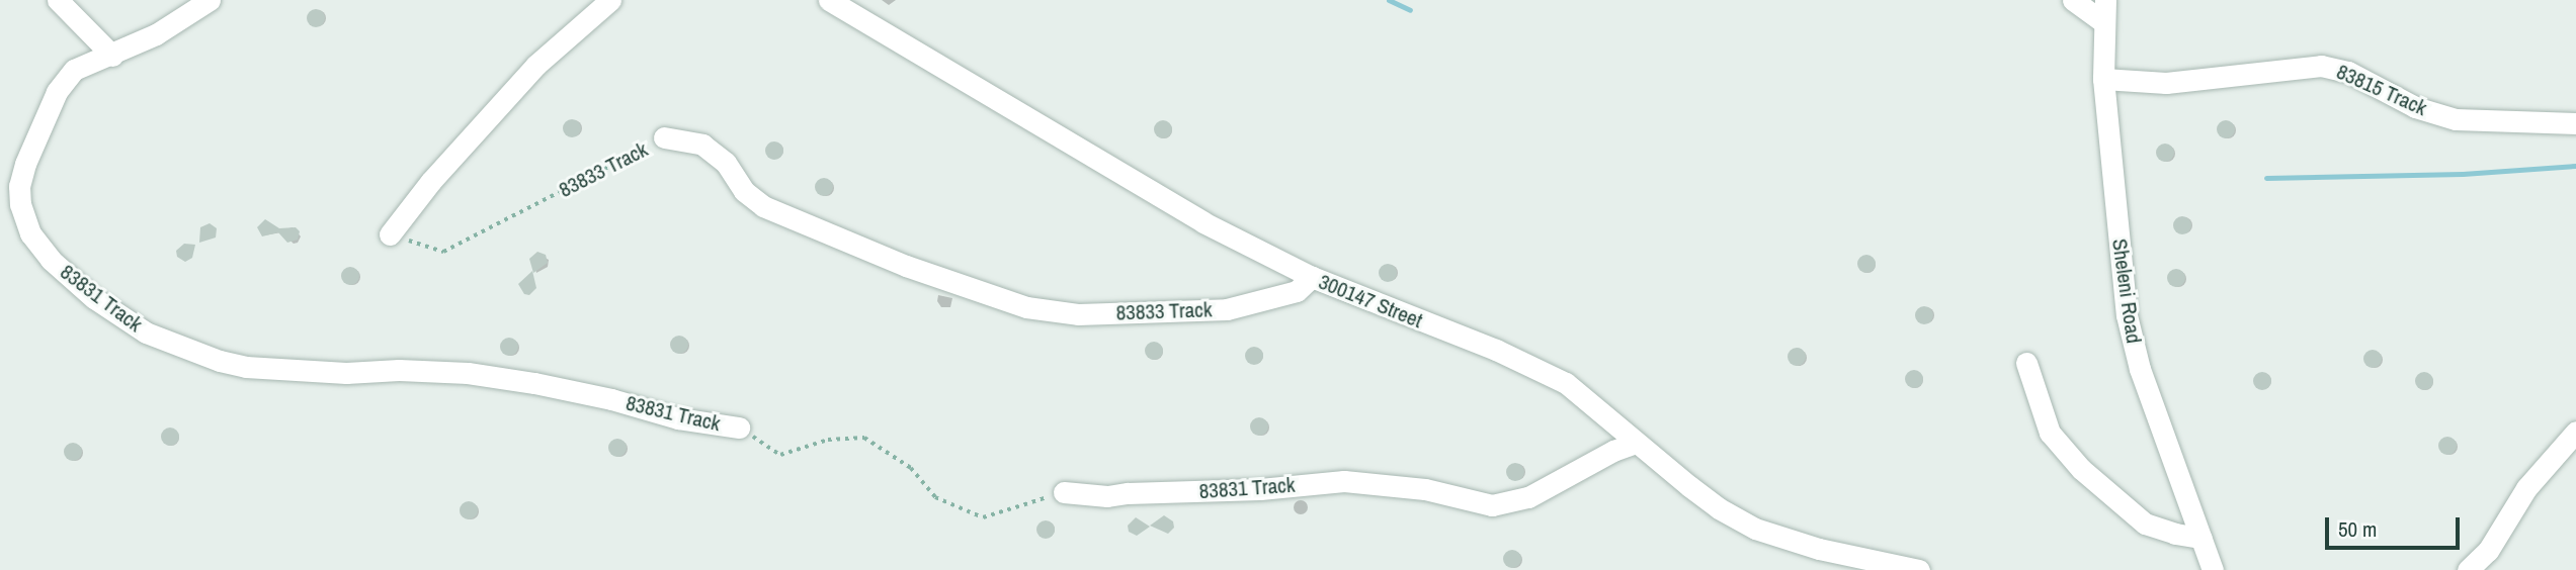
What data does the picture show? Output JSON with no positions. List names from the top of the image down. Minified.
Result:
{"streets":{"street":["83815 Track","83833 Track","Sheleni Road","83831 Track","300147 Street"]},"crossings":[["83815 Track","Sheleni Road"],["83833 Track","300147 Street"],["83831 Track","300147 Street"]],"scale_bar":"50 m"}
